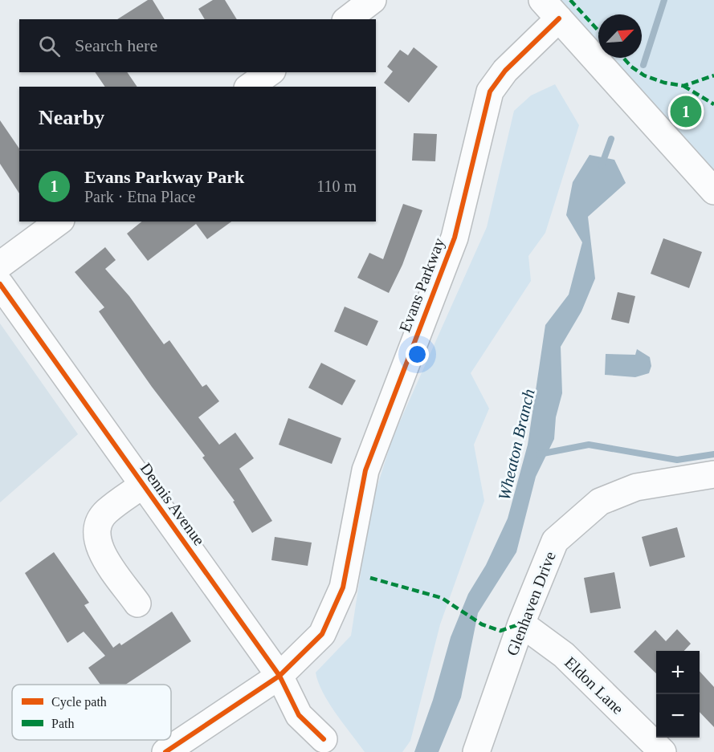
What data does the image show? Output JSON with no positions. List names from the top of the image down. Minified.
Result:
{"streets":{"street":["Evans Parkway","Dennis Avenue","Glenhaven Drive","Eldon Lane"]},"crossings":[["Evans Parkway","Dennis Avenue"],["Glenhaven Drive","Eldon Lane"]],"water":["Wheaton Branch"],"legend":["Cycle path","Path"],"north":"top right","page":{"search":"Search here","heading":"Nearby","pins":"1","list":[{"mark":"1","name":"Evans Parkway Park","note":"Park · Etna Place","value":"110 m"}],"map_buttons":["+","−"]}}
